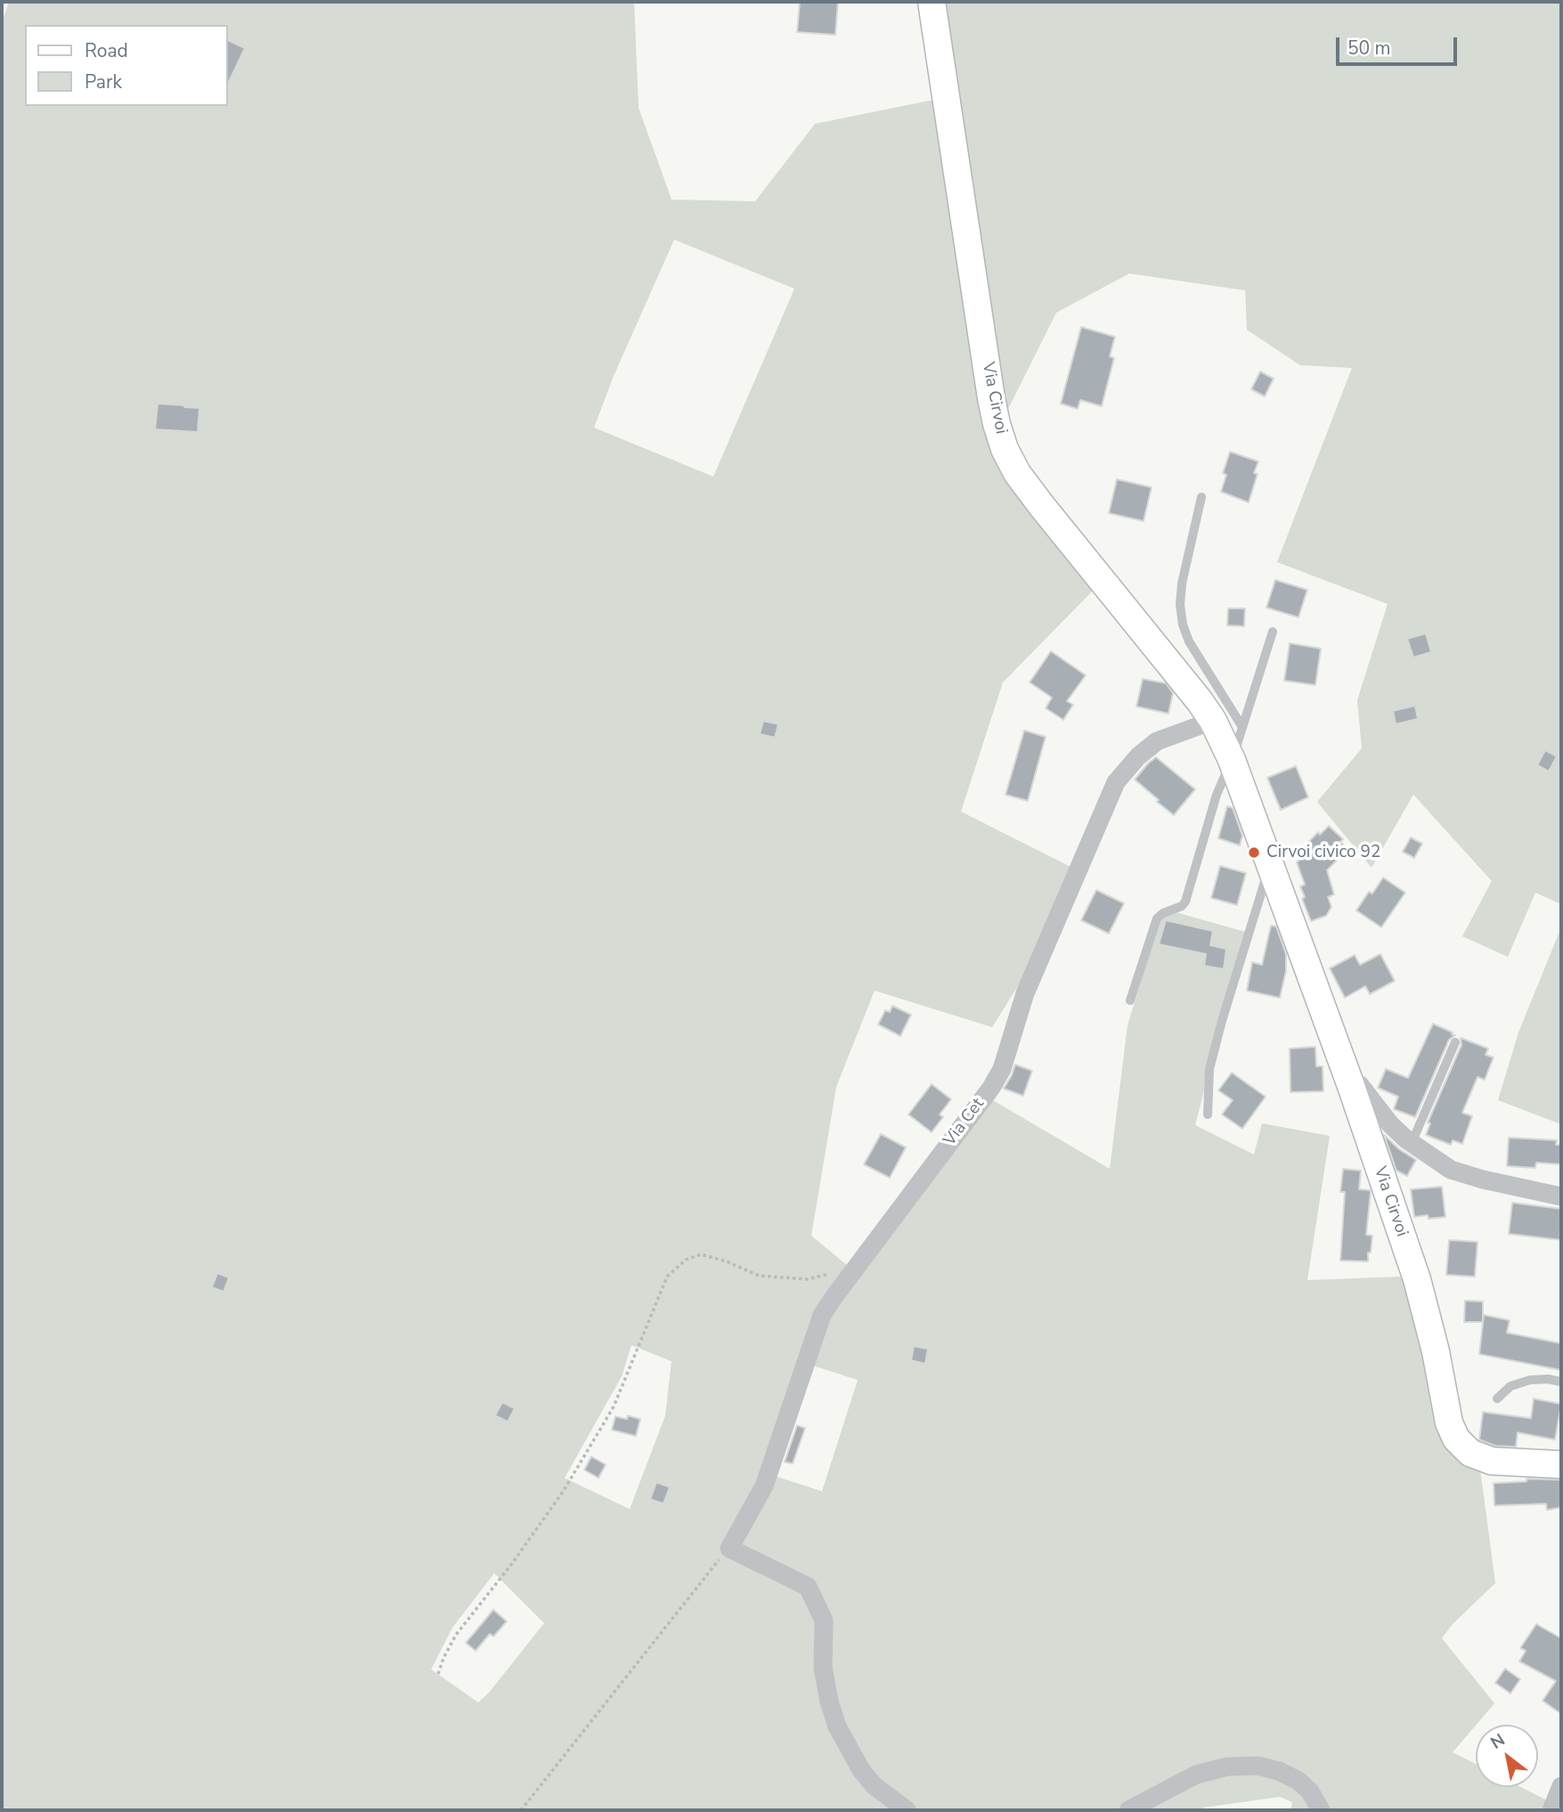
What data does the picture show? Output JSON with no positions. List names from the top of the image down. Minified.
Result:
{"streets":{"street":["Via Cirvoi","Via Cet"]},"crossings":[["Via Cirvoi","Via Cet"]],"places":["Cirvoi civico 92"],"legend":["Road","Park"],"scale_bar":"50 m","north":"top left"}
